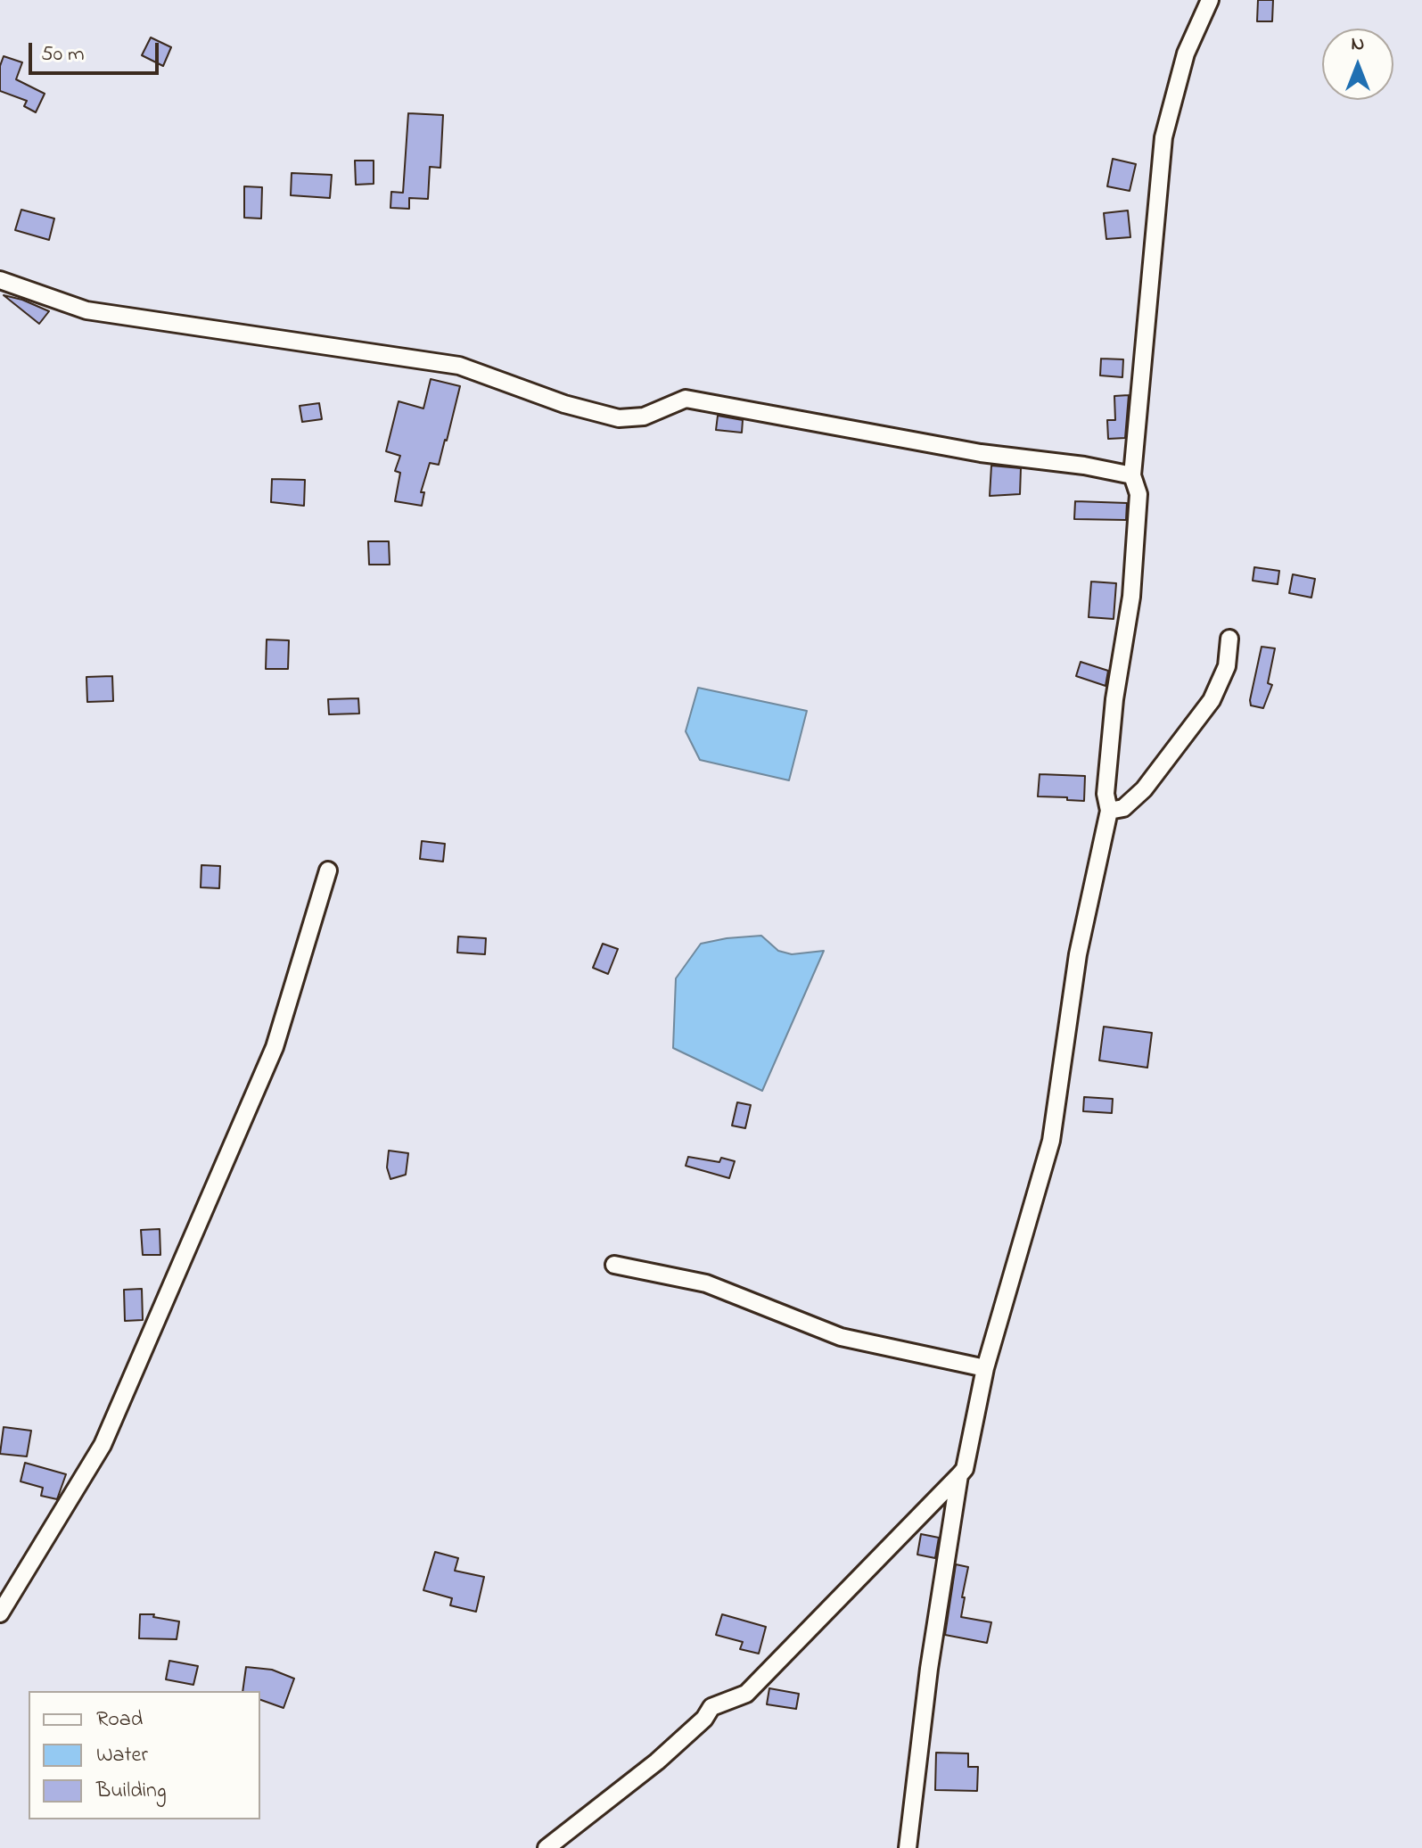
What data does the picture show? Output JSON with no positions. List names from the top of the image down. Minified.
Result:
{"legend":["Road","Water","Building"],"scale_bar":"50 m","north":"top"}
